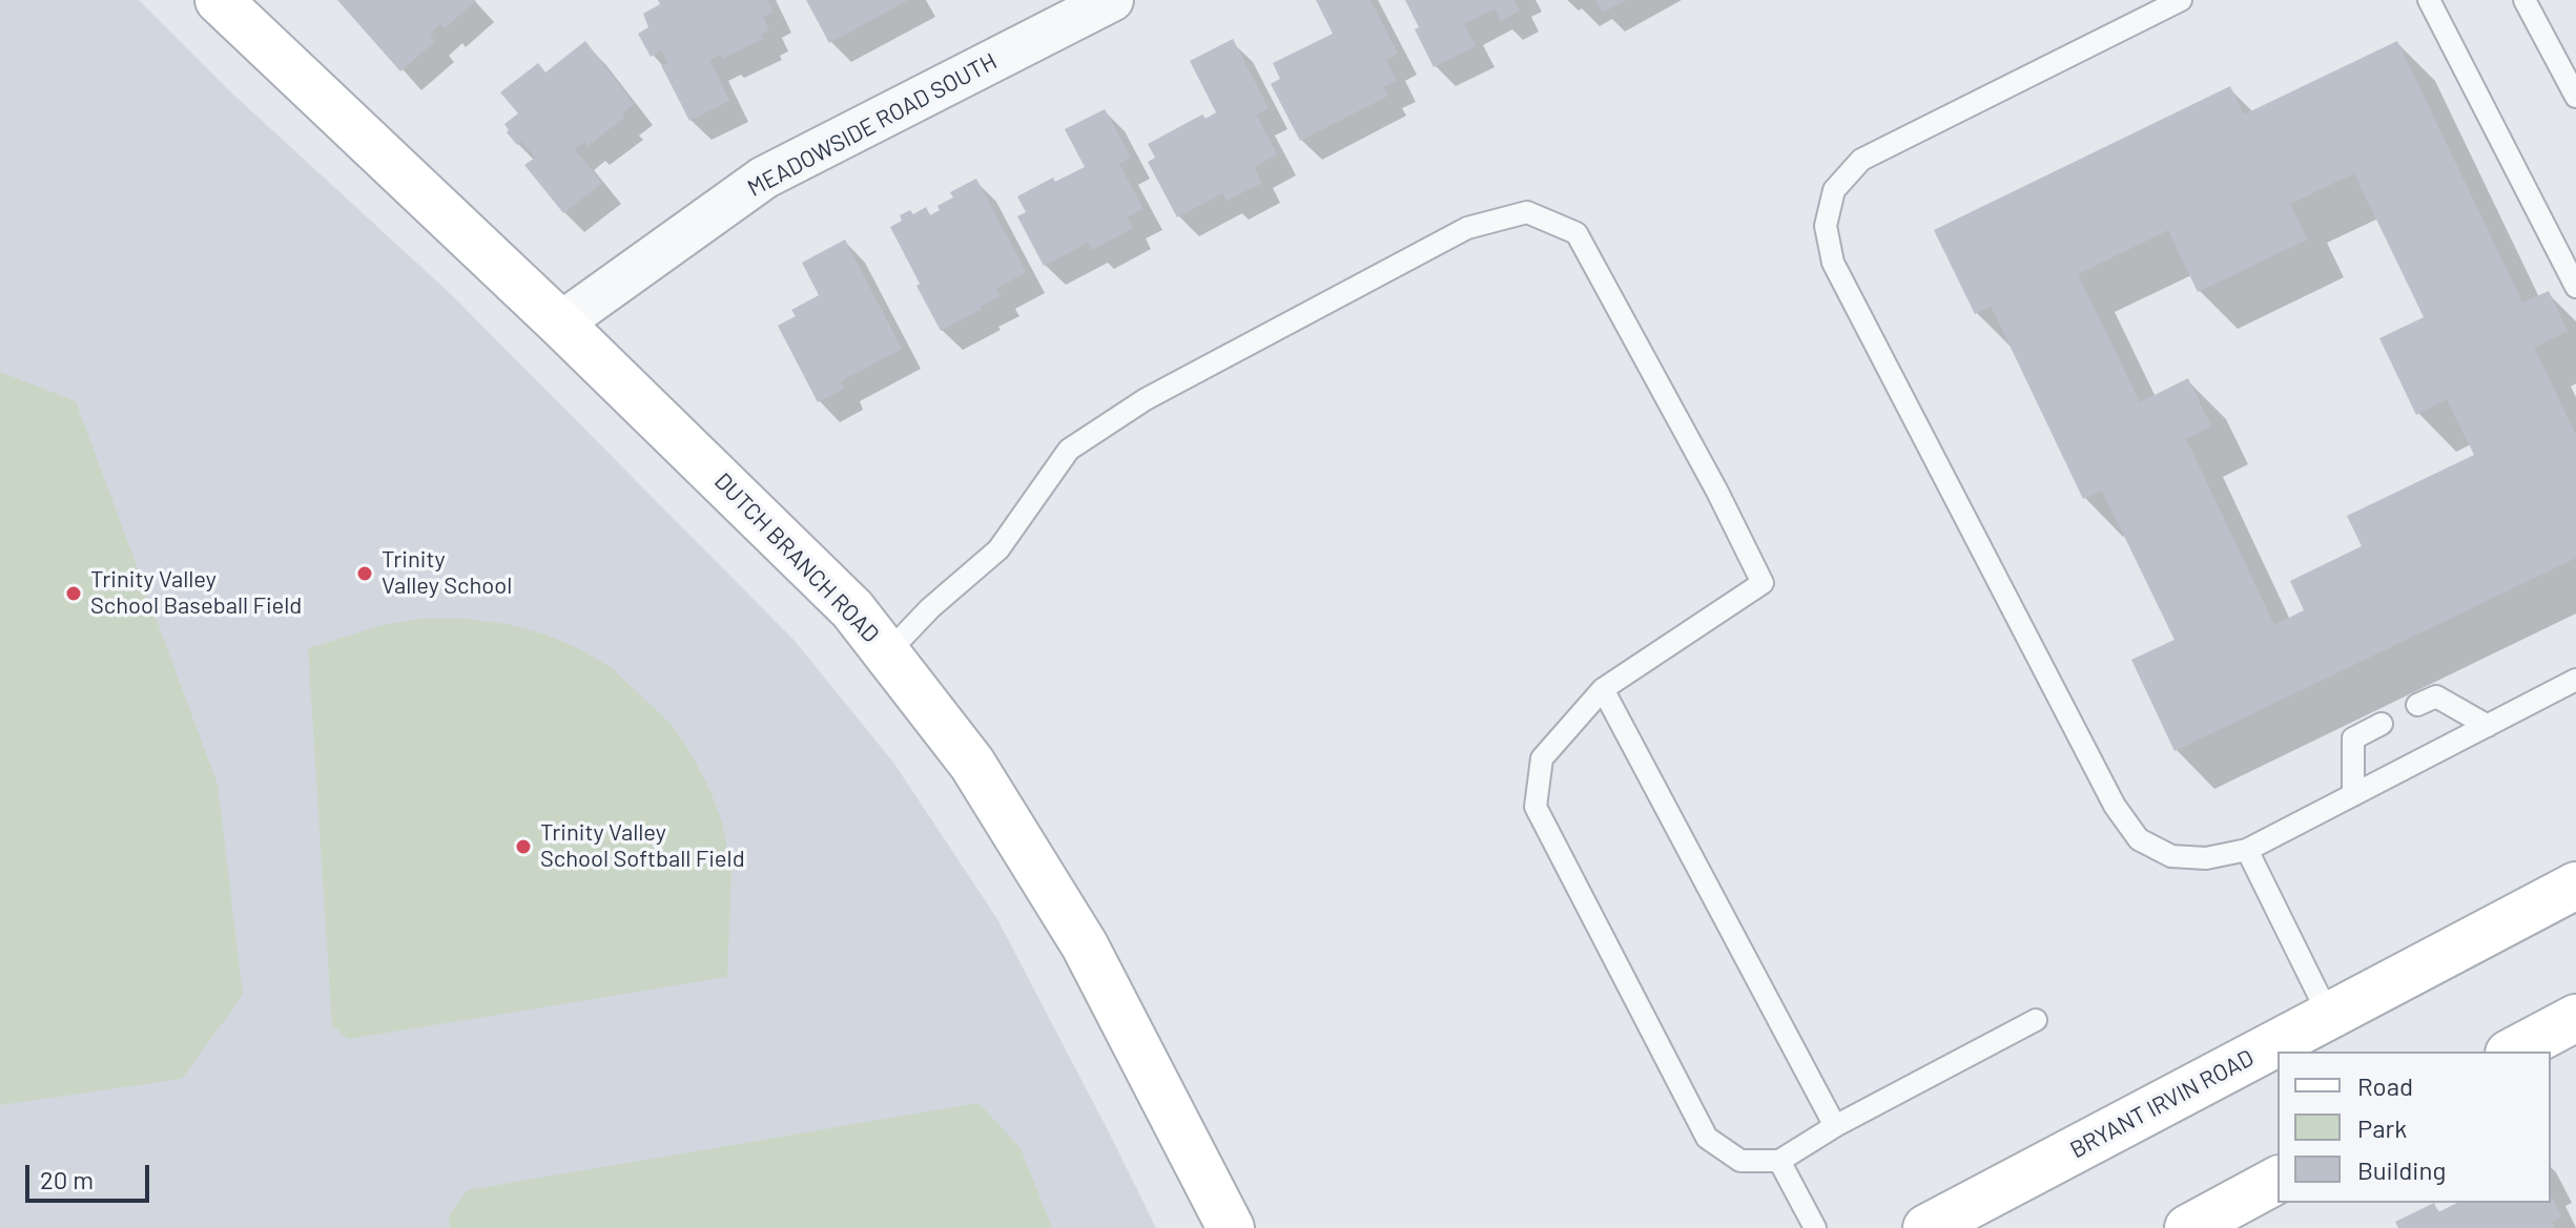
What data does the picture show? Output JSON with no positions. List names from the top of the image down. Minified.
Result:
{"streets":{"street":["MEADOWSIDE ROAD SOUTH","DUTCH BRANCH ROAD","BRYANT IRVIN ROAD"]},"crossings":[["MEADOWSIDE ROAD SOUTH","DUTCH BRANCH ROAD"]],"places":["Trinity Valley School","Trinity Valley School Baseball Field","Trinity Valley School Softball Field"],"legend":["Road","Park","Building"],"scale_bar":"20 m"}
